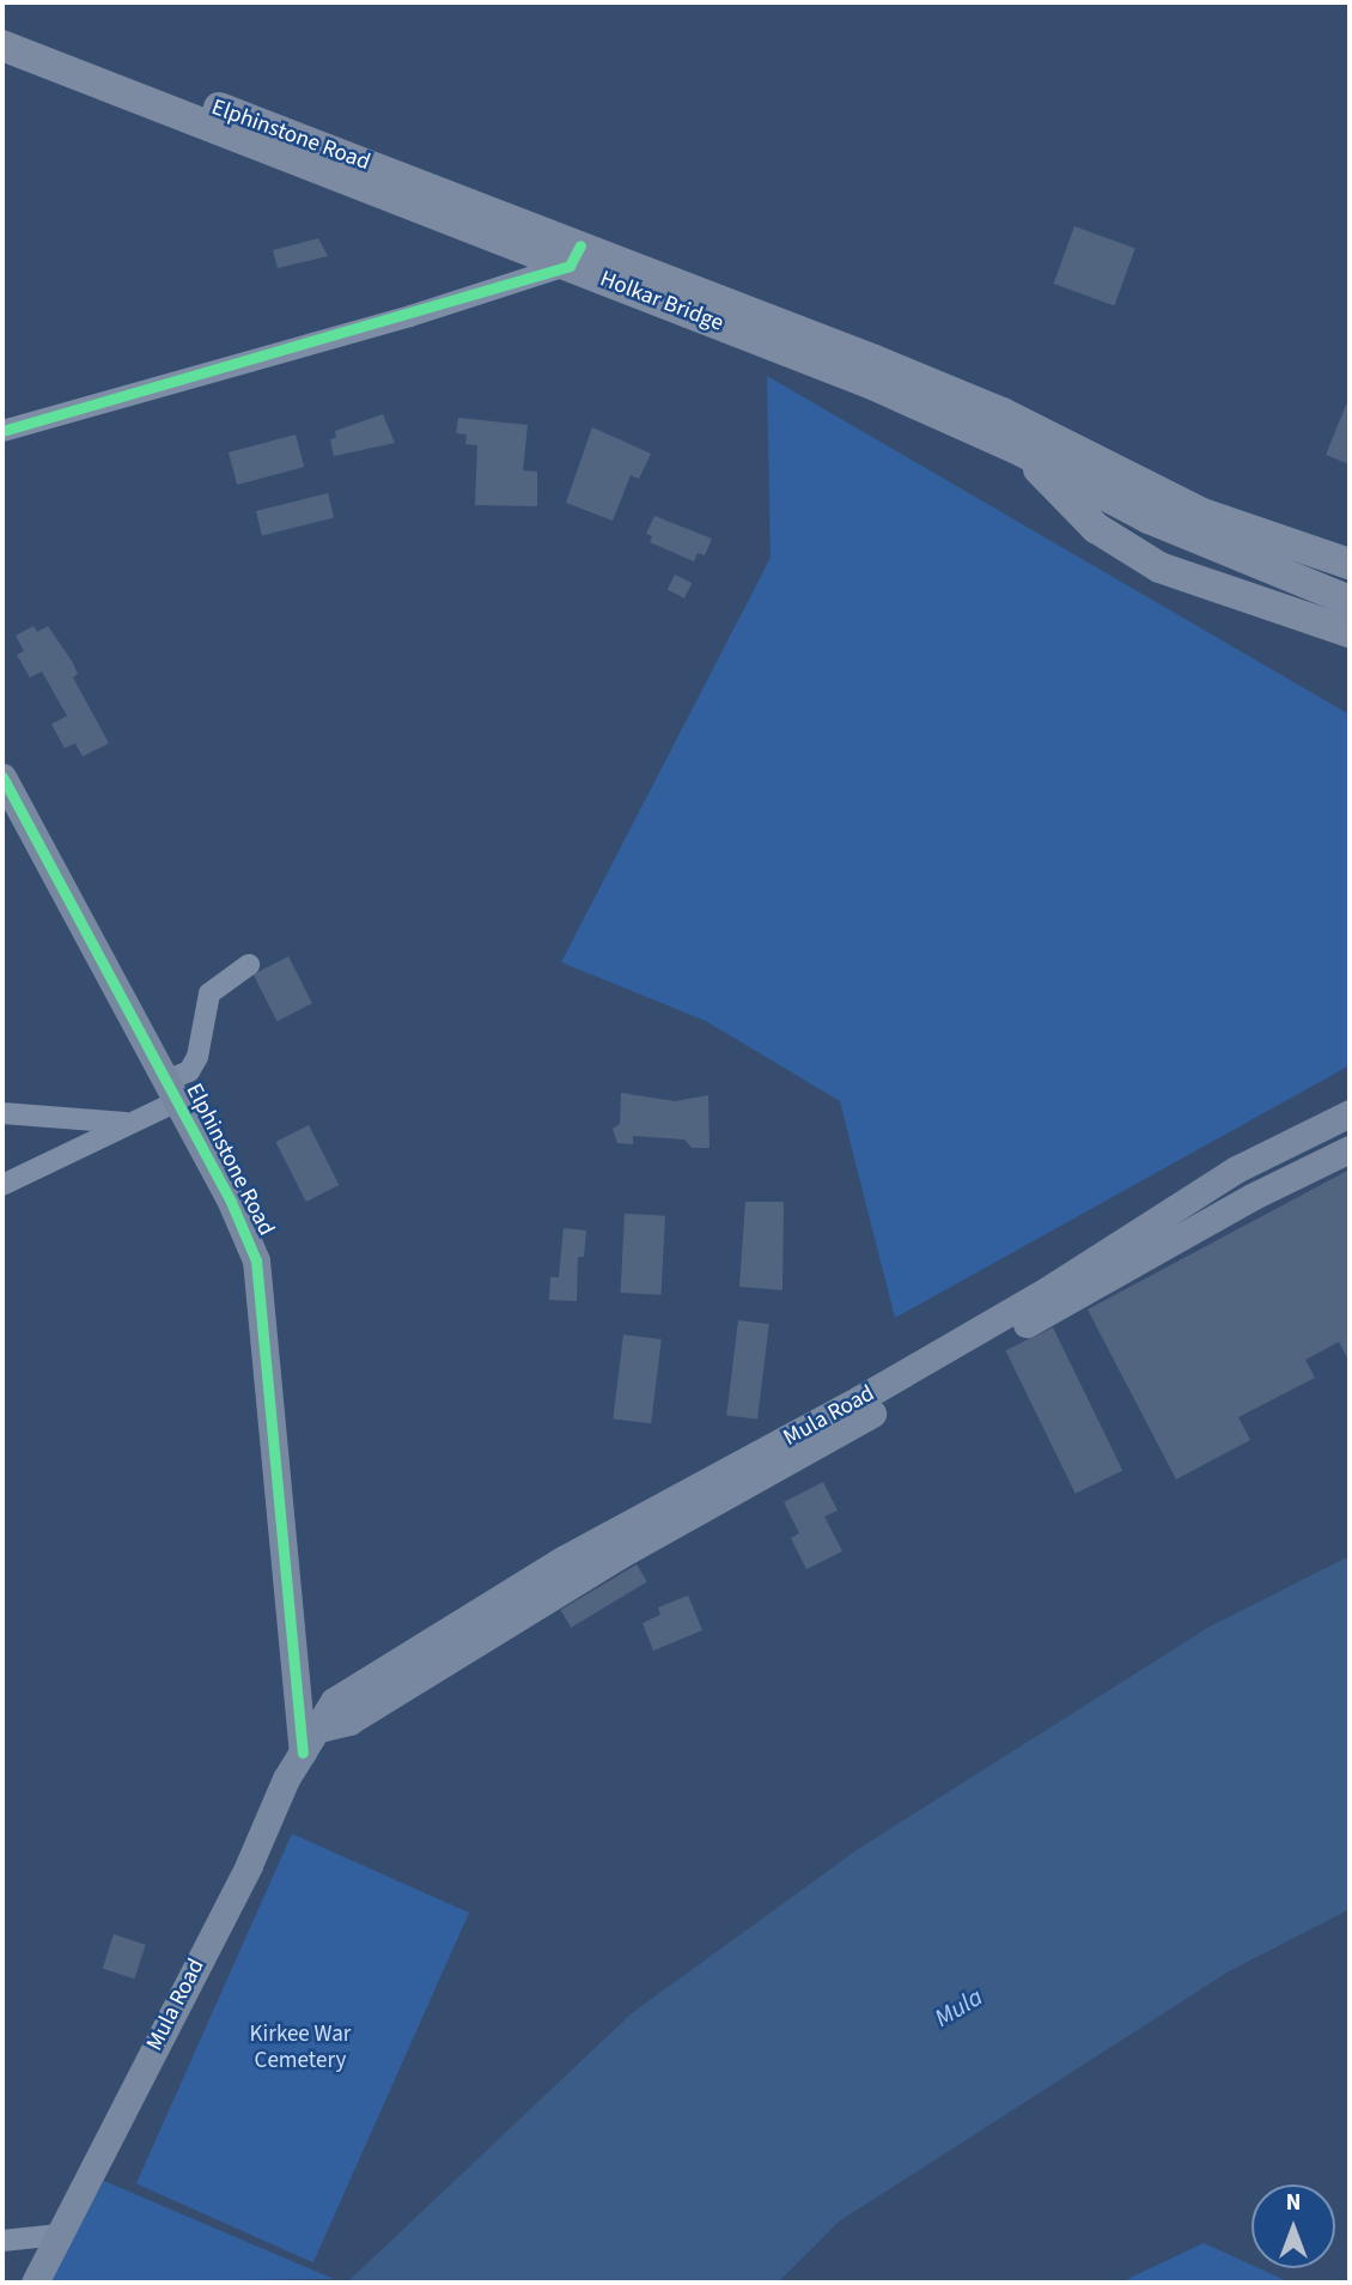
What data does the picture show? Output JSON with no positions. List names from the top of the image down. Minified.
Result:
{"streets":{"main road":["Elphinstone Road","Holkar Bridge","Mula Road"]},"crossings":[["Elphinstone Road","Holkar Bridge"],["Elphinstone Road","Mula Road"]],"water":["Mula"],"parks":["Kirkee War Cemetery"],"north":"top"}
